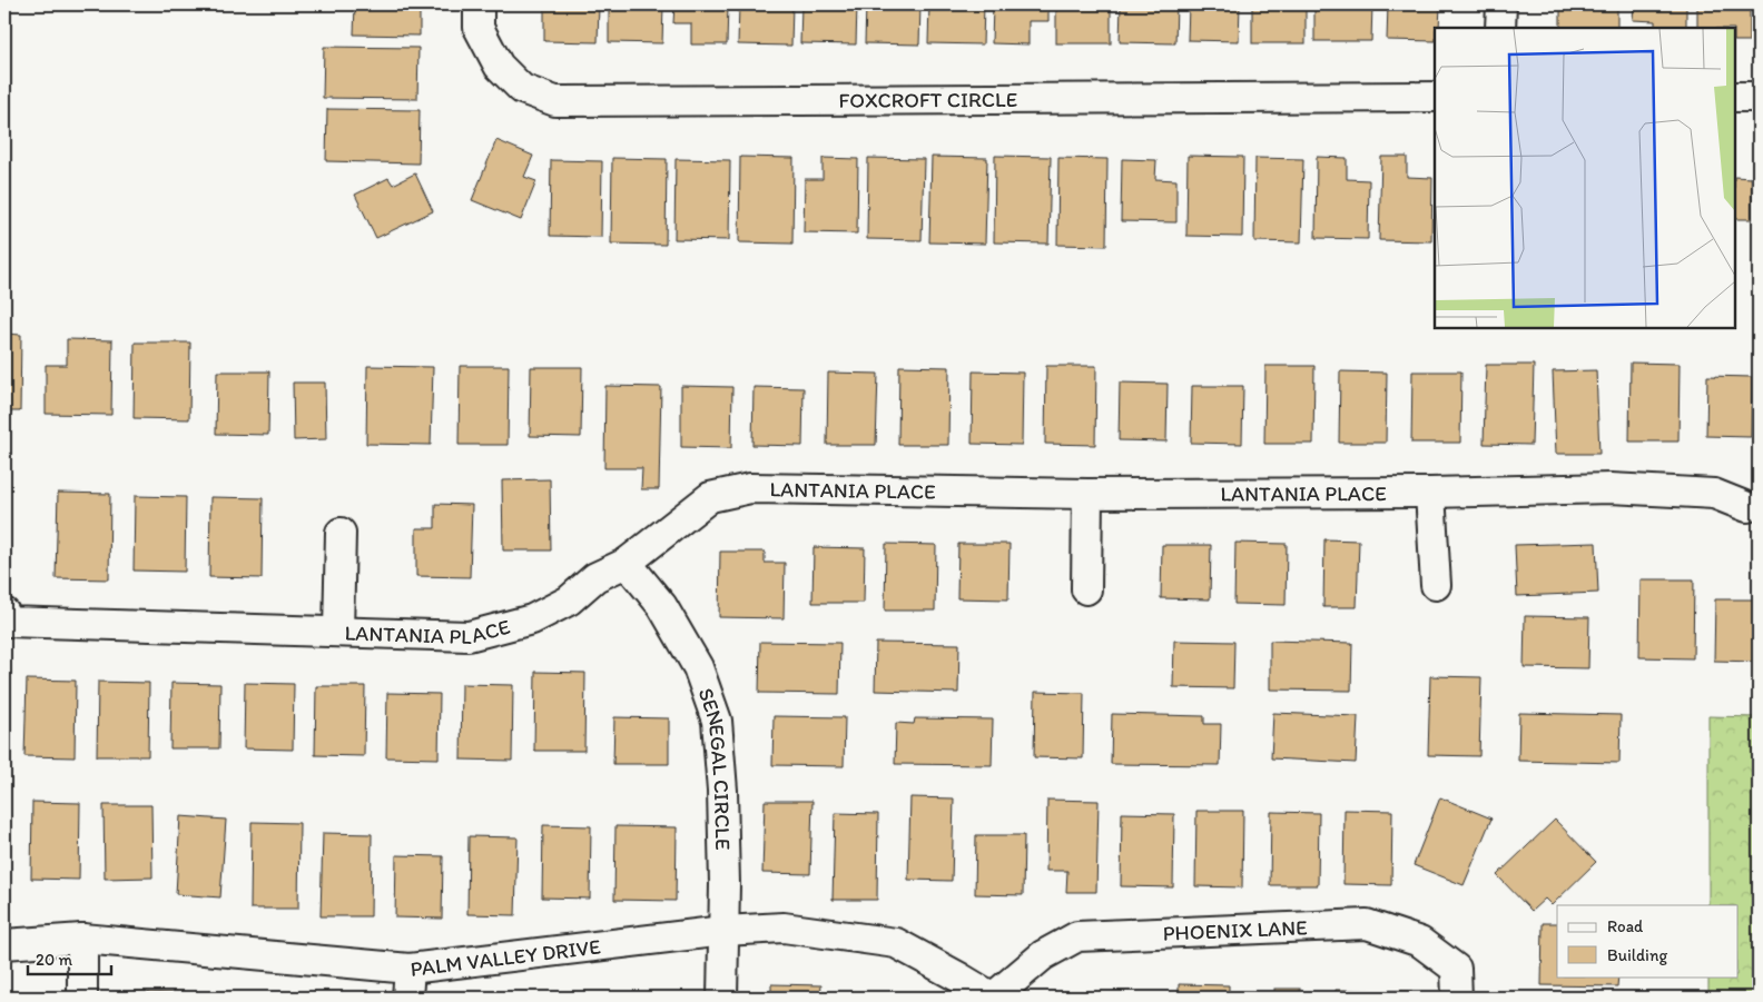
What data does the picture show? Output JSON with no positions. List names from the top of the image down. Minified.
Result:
{"streets":{"street":["FOXCROFT CIRCLE","LANTANIA PLACE","SENEGAL CIRCLE","PHOENIX LANE","PALM VALLEY DRIVE"]},"crossings":[["LANTANIA PLACE","SENEGAL CIRCLE"],["SENEGAL CIRCLE","PALM VALLEY DRIVE"],["PHOENIX LANE","PALM VALLEY DRIVE"]],"legend":["Road","Building"],"scale_bar":"20 m"}
